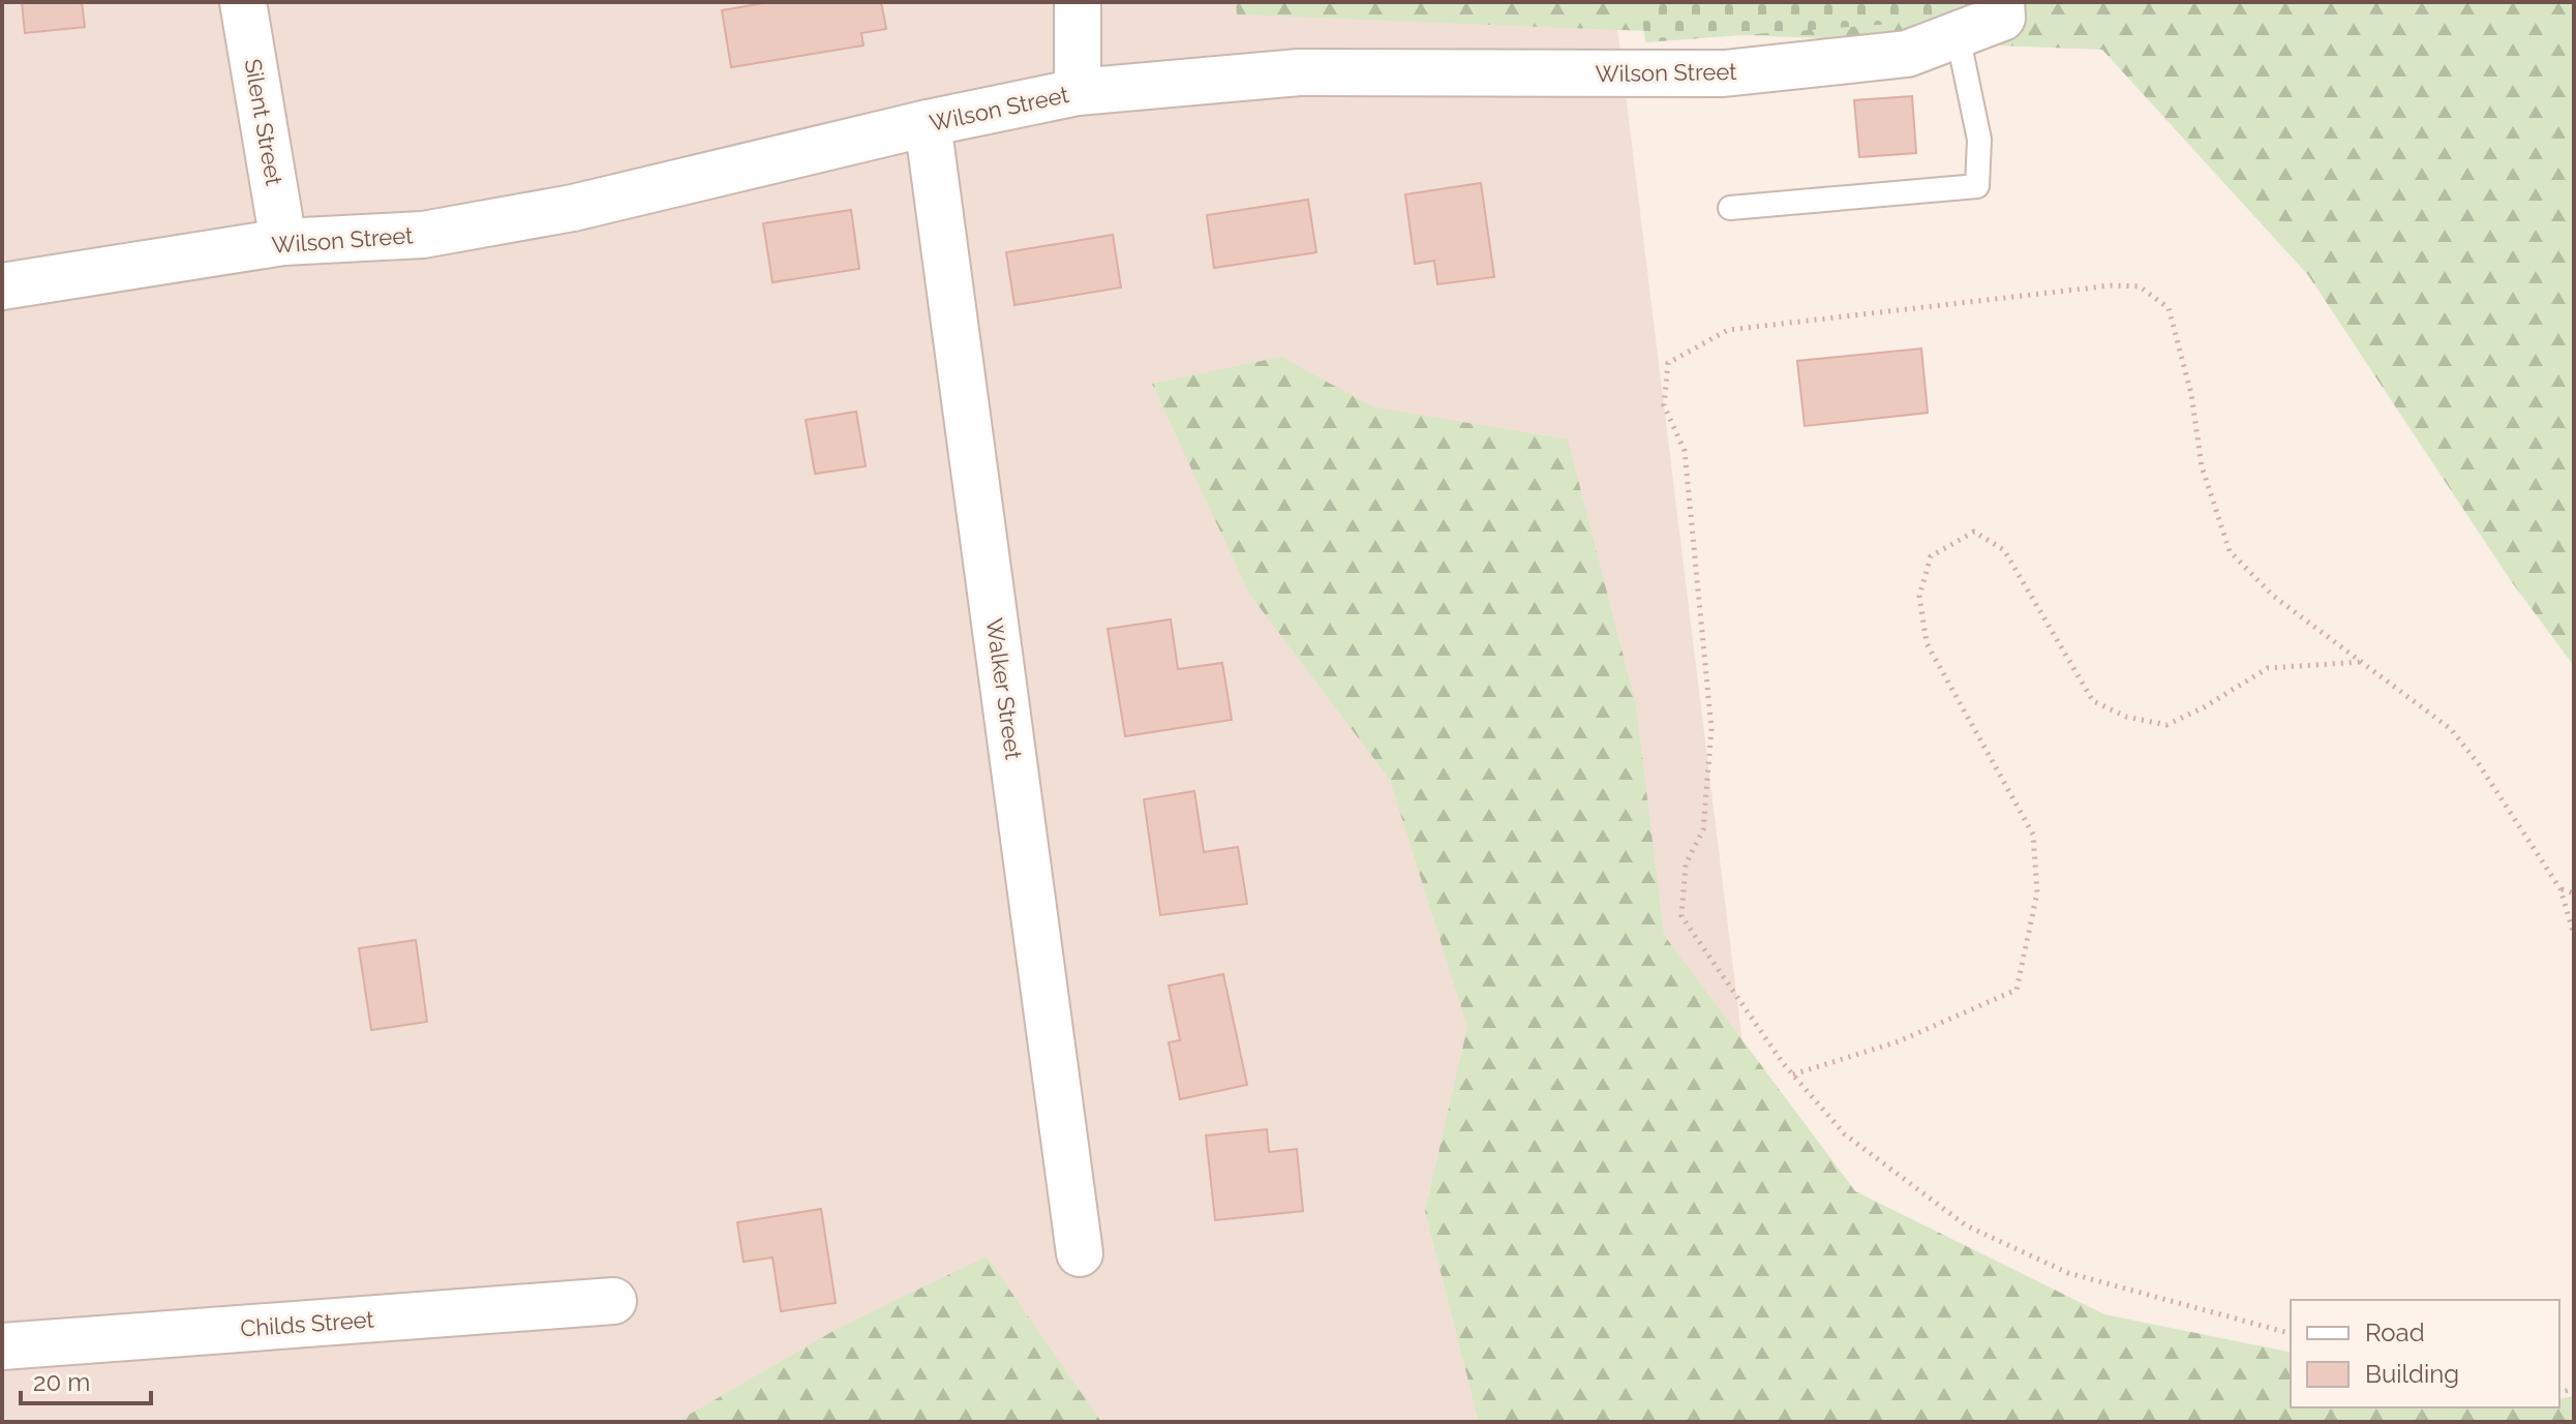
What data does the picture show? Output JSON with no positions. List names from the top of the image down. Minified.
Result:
{"streets":{"street":["Wilson Street","Silent Street","Walker Street","Childs Street"]},"crossings":[["Wilson Street","Silent Street"],["Wilson Street","Walker Street"]],"legend":["Road","Building"],"scale_bar":"20 m"}
